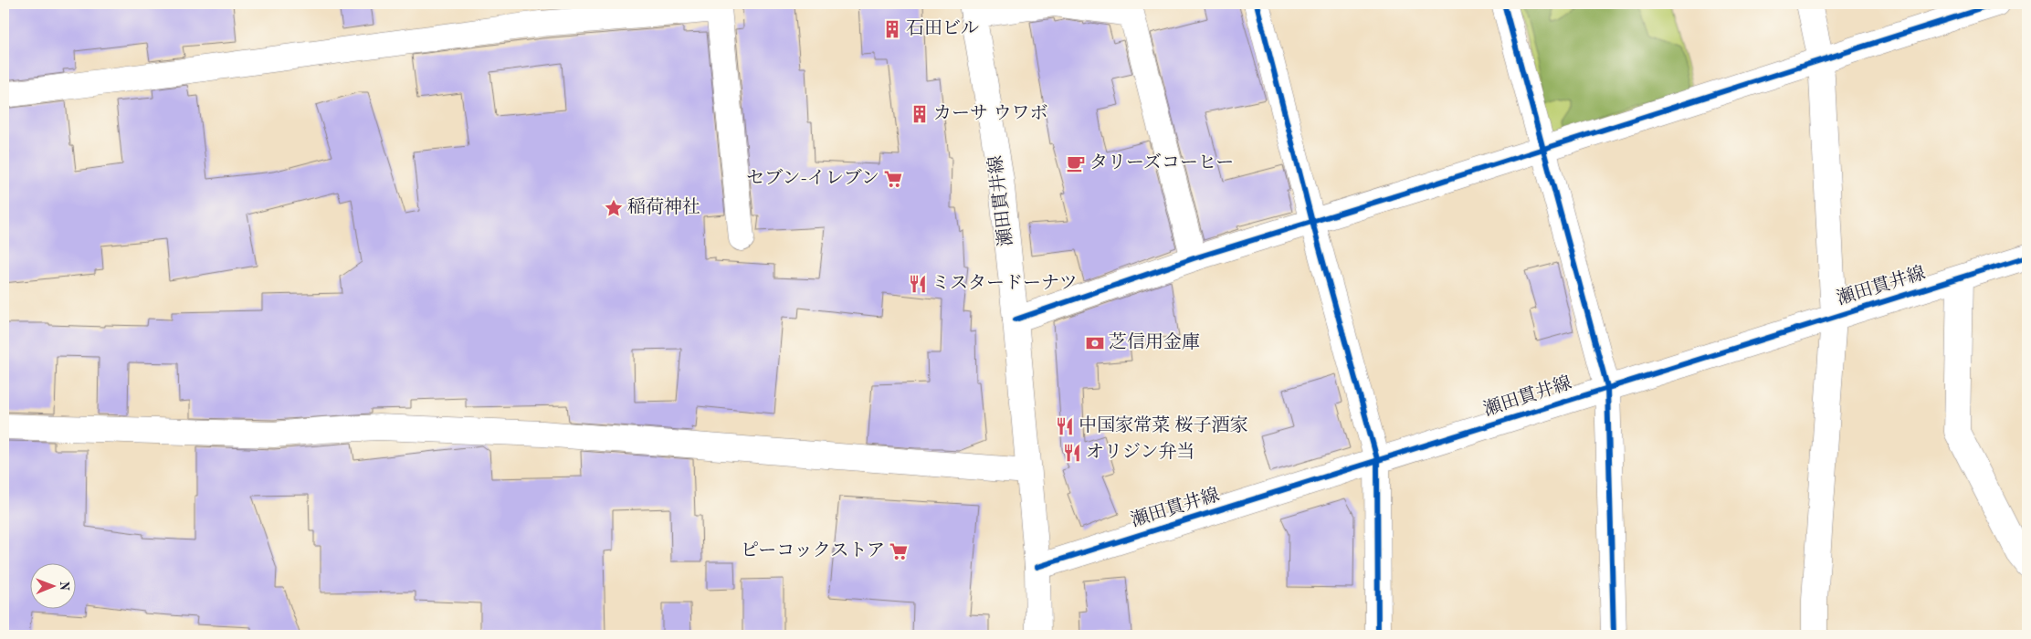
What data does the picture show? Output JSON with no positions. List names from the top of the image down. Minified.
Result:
{"streets":{"street":["瀬田貫井線"]},"places":{"building":["石田ビル","カーサ ウワボ"],"cafe":["タリーズコーヒー"],"supermarket":["セブン-イレブン","ピーコックストア"],"place":["稲荷神社"],"restaurant":["ミスタードーナツ","中国家常菜 桜子酒家","オリジン弁当"],"bank":["芝信用金庫"]},"north":"right"}
